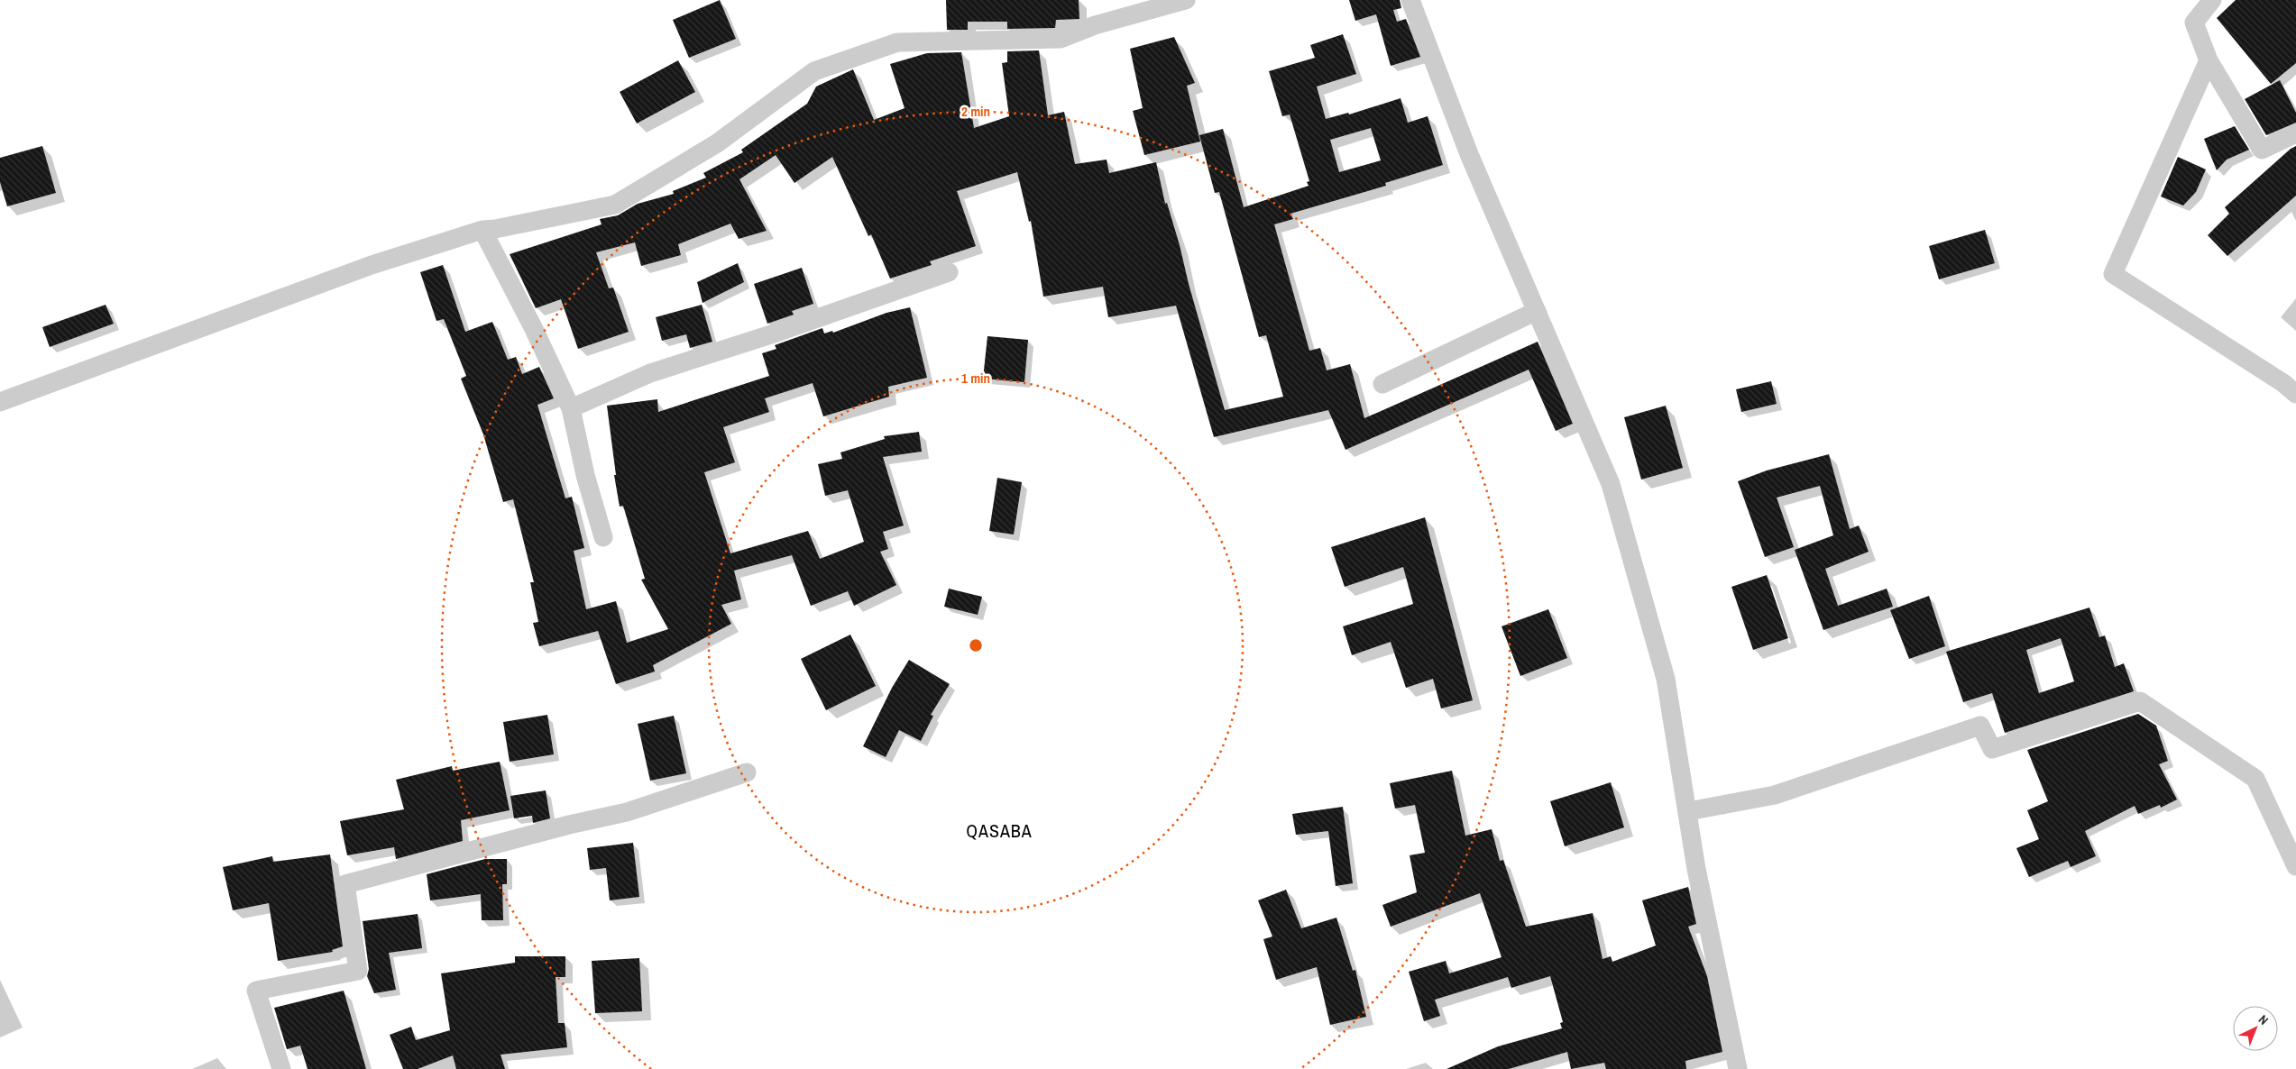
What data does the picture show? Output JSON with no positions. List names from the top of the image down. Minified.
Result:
{"districts":["QASABA"],"north":"top right","rings":["2 min","1 min"]}
